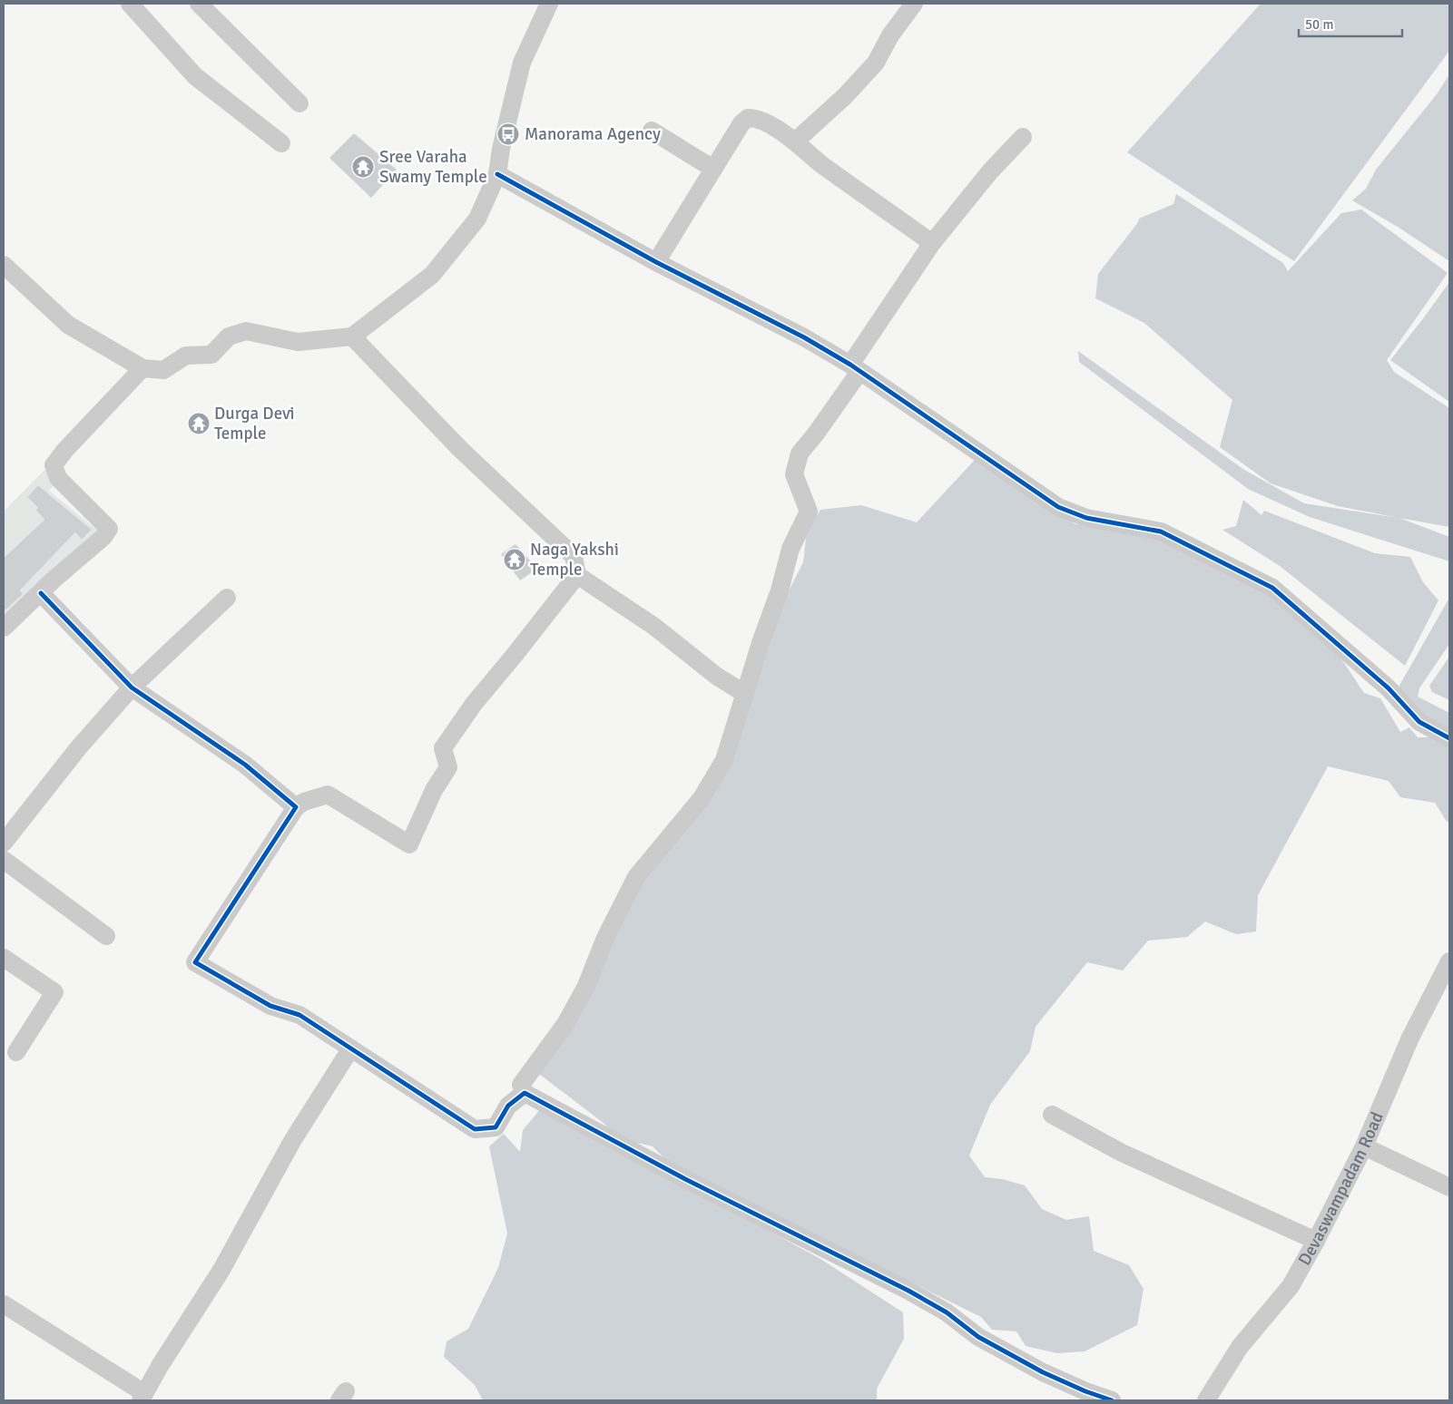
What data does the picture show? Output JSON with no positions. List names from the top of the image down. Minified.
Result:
{"streets":{"street":["Devaswampadam Road"]},"places":{"bus stop":["Manorama Agency"],"temple":["Sree Varaha Swamy Temple","Durga Devi Temple","Naga Yakshi Temple"]},"scale_bar":"50 m"}
